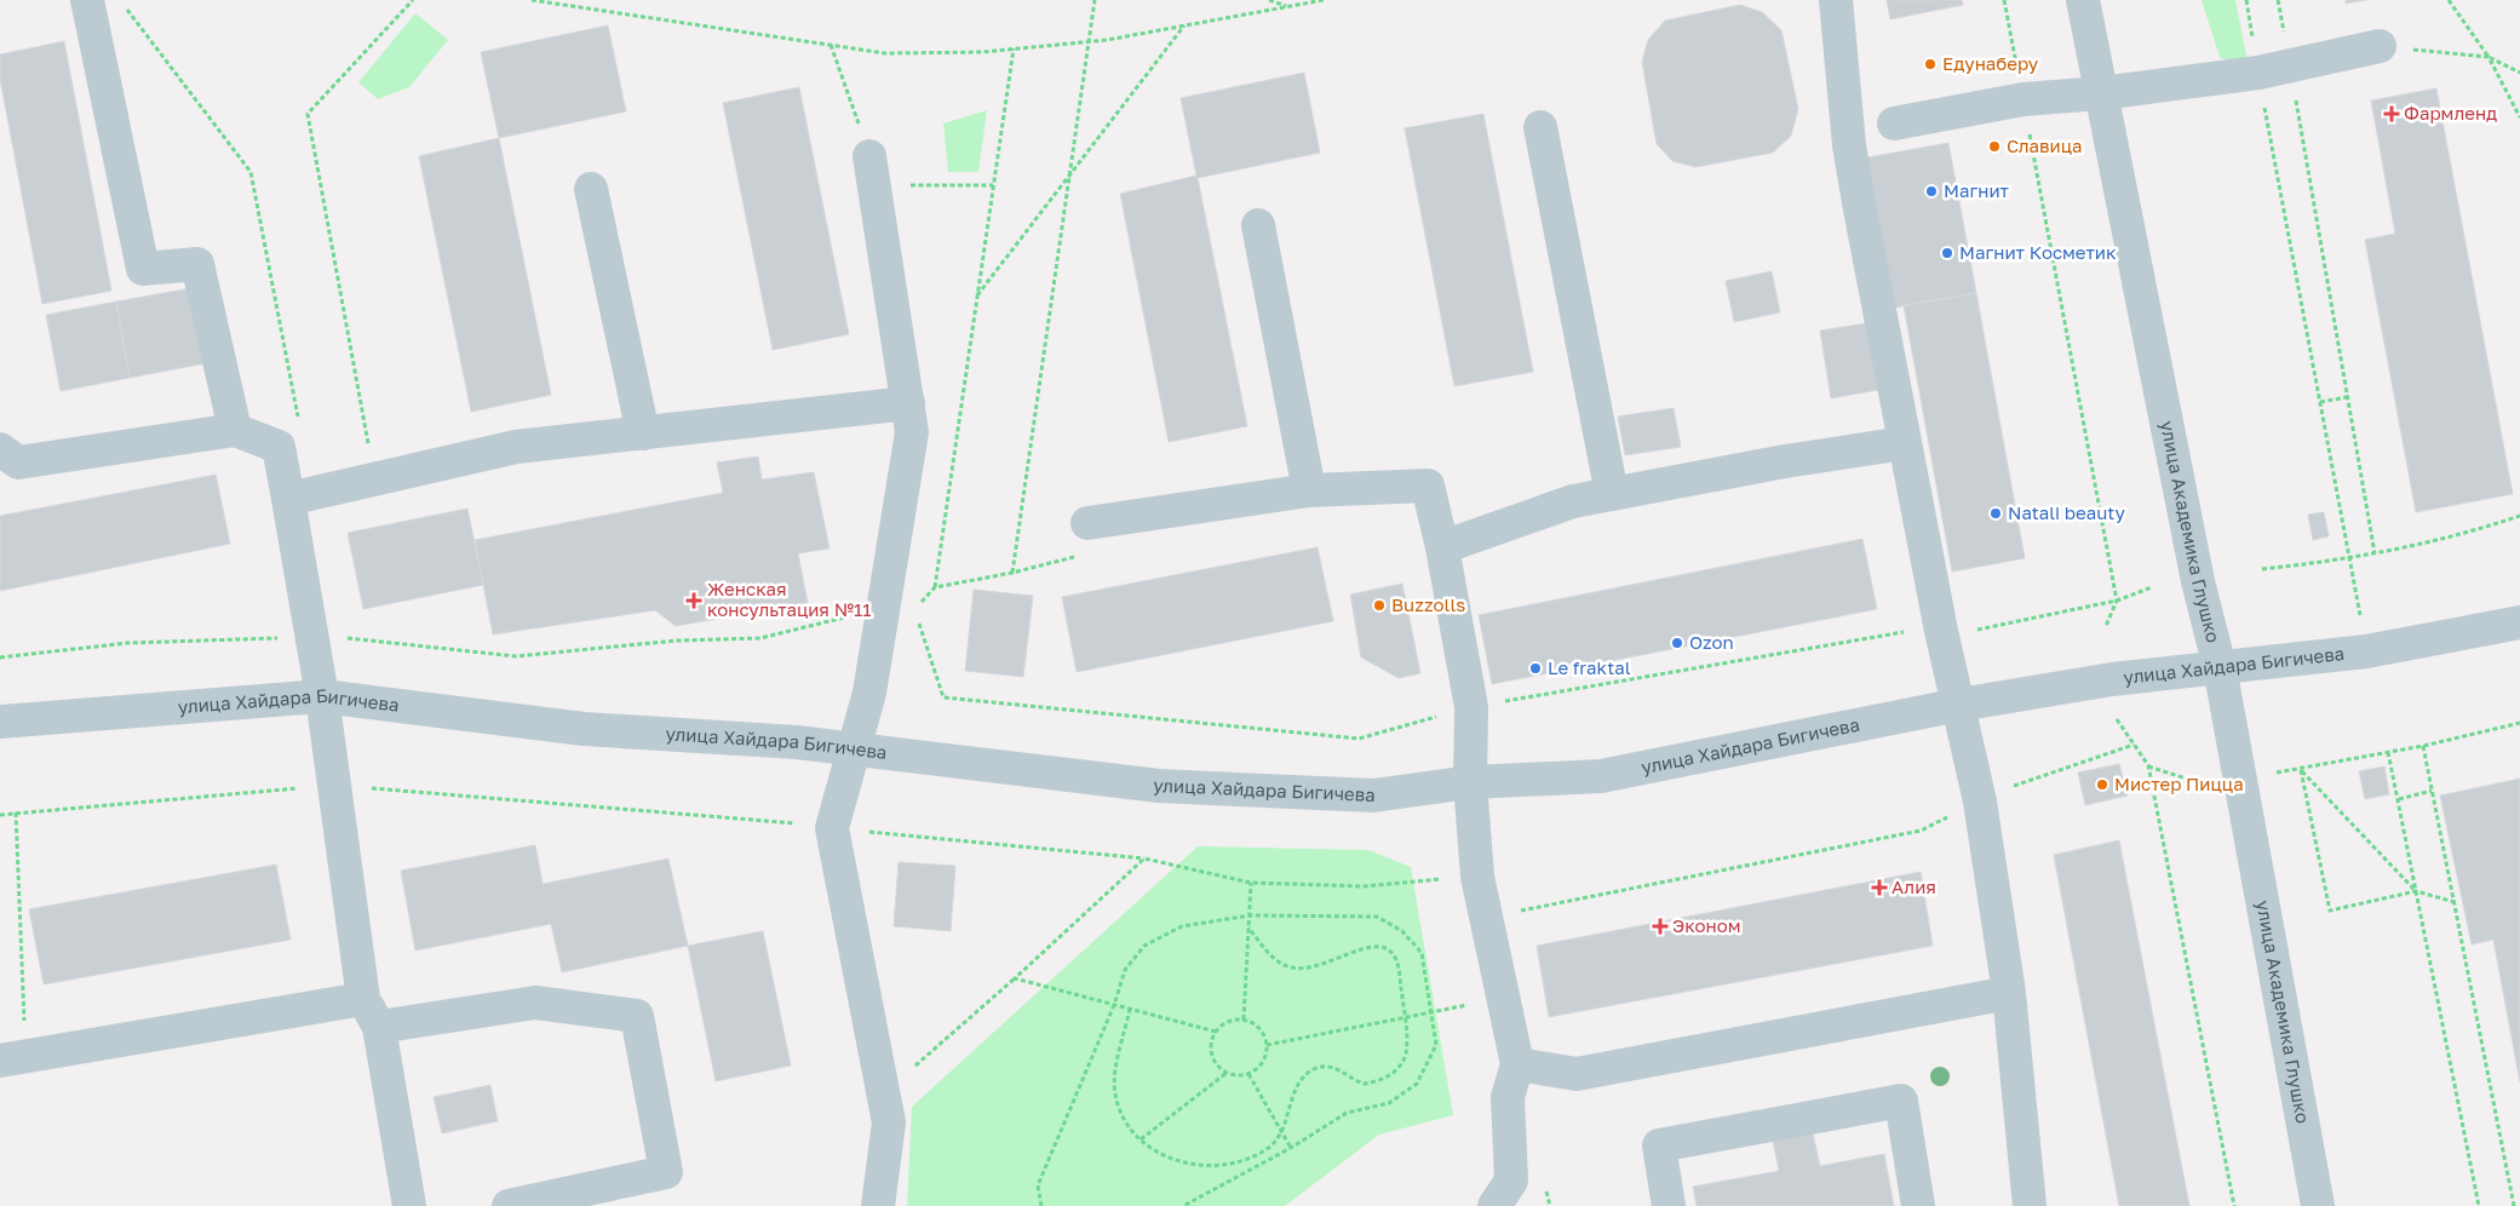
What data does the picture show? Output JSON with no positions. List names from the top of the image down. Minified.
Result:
{"streets":{"street":["улица Академика Глушко","улица Хайдара Бигичева"]},"crossings":[["улица Академика Глушко","улица Хайдара Бигичева"]],"places":{"other":["Едунаберу","Славица","Магнит","Магнит Косметик","Natali beauty","Buzzolls","Ozon","Le fraktal","Мистер Пицца"],"health":["Фармленд","Женская консультация №11","Алия","Эконом"]}}
